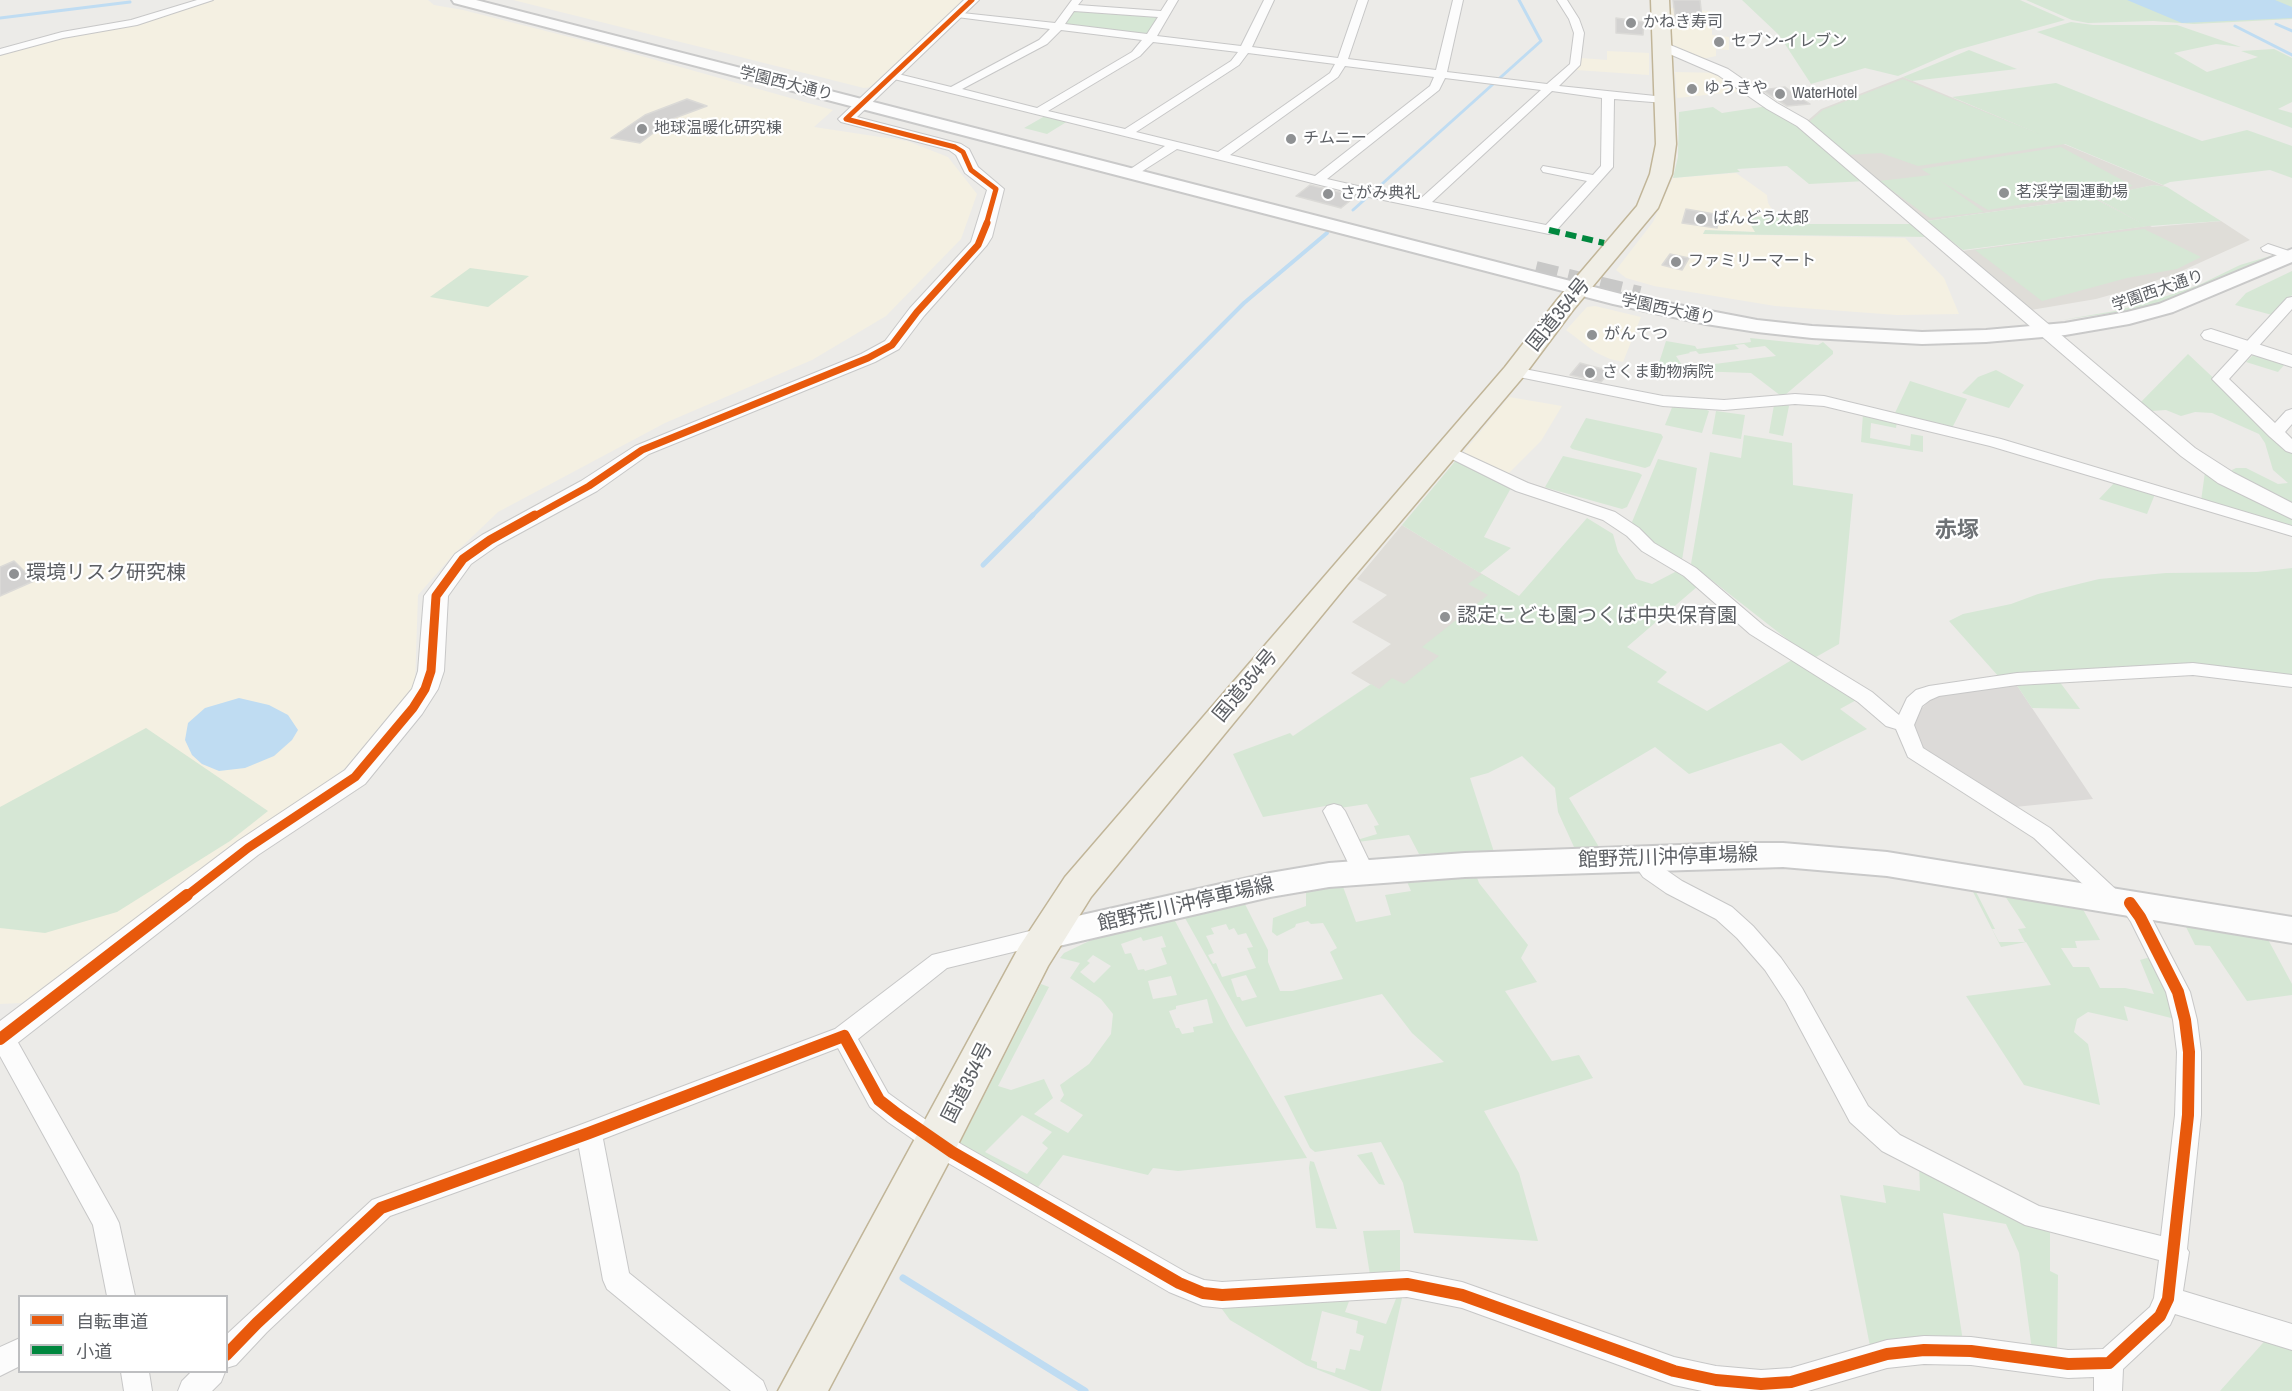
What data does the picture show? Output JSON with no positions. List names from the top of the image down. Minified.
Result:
{"streets":{"highway":["国道354号"],"main road":["学園西大通り","館野荒川沖停車場線"]},"crossings":[["学園西大通り","国道354号"],["国道354号","館野荒川沖停車場線"]],"districts":["赤塚"],"places":["かねき寿司","セブン-イレブン","ゆうきや","WaterHotel","地球温暖化研究棟","チムニー","茗渓学園運動場","さがみ典礼","ばんどう太郎","ファミリーマート","がんてつ","さくま動物病院","環境リスク研究棟","認定こども園つくば中央保育園"],"legend":["自転車道","小道"]}
